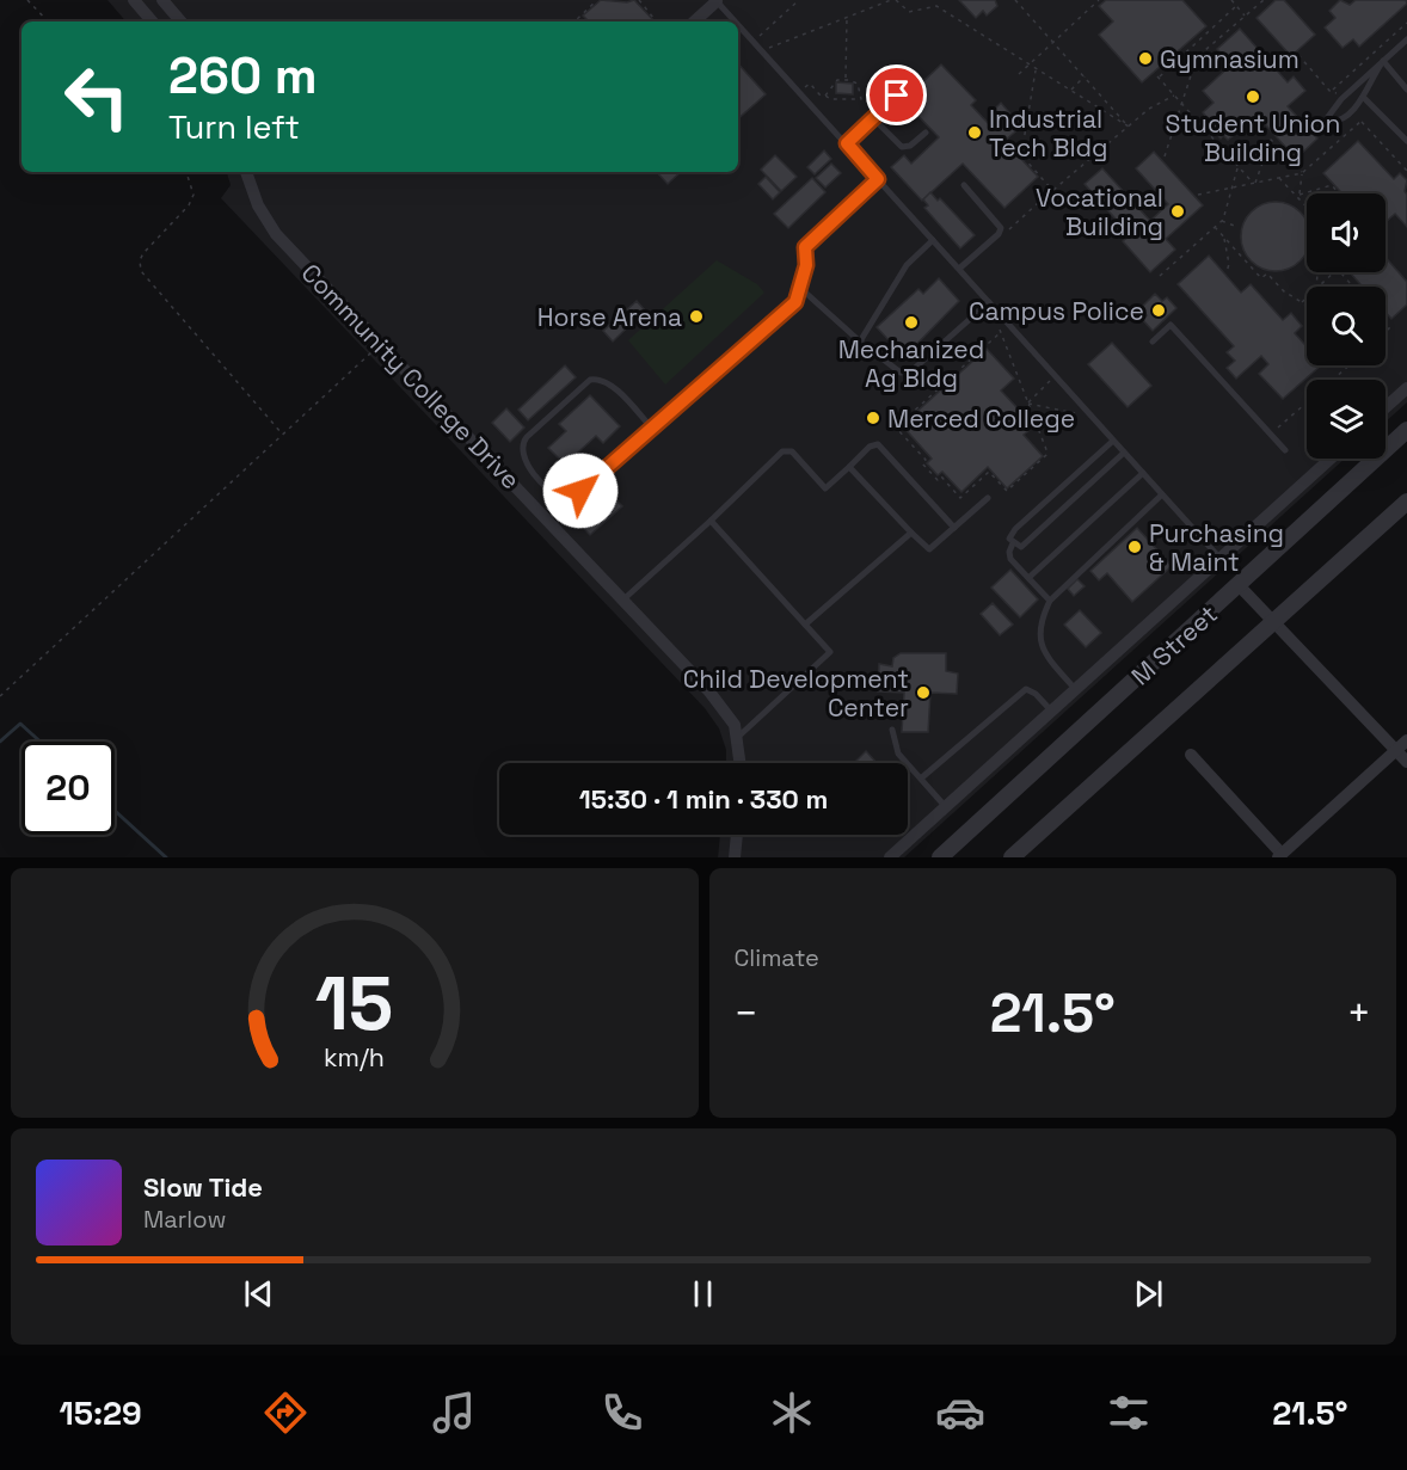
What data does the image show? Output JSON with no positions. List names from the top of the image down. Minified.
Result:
{"streets":{"street":["Community College Drive","M Street"]},"places":["Gymnasium","Student Union Building","Industrial Tech Bldg","Vocational Building","Campus Police","Horse Arena","Mechanized Ag Bldg","Merced College","Purchasing & Maint","Child Development Center"],"page":{"turn":["260 m","Turn left"],"limit":"20","trip":"15:30 · 1 min · 330 m","tile":"Climate","heat":["−","21.5°","+"],"song":["Slow Tide","Marlow"],"tabs":["15:29","21.5°"],"gauge":["15","km/h"]}}
